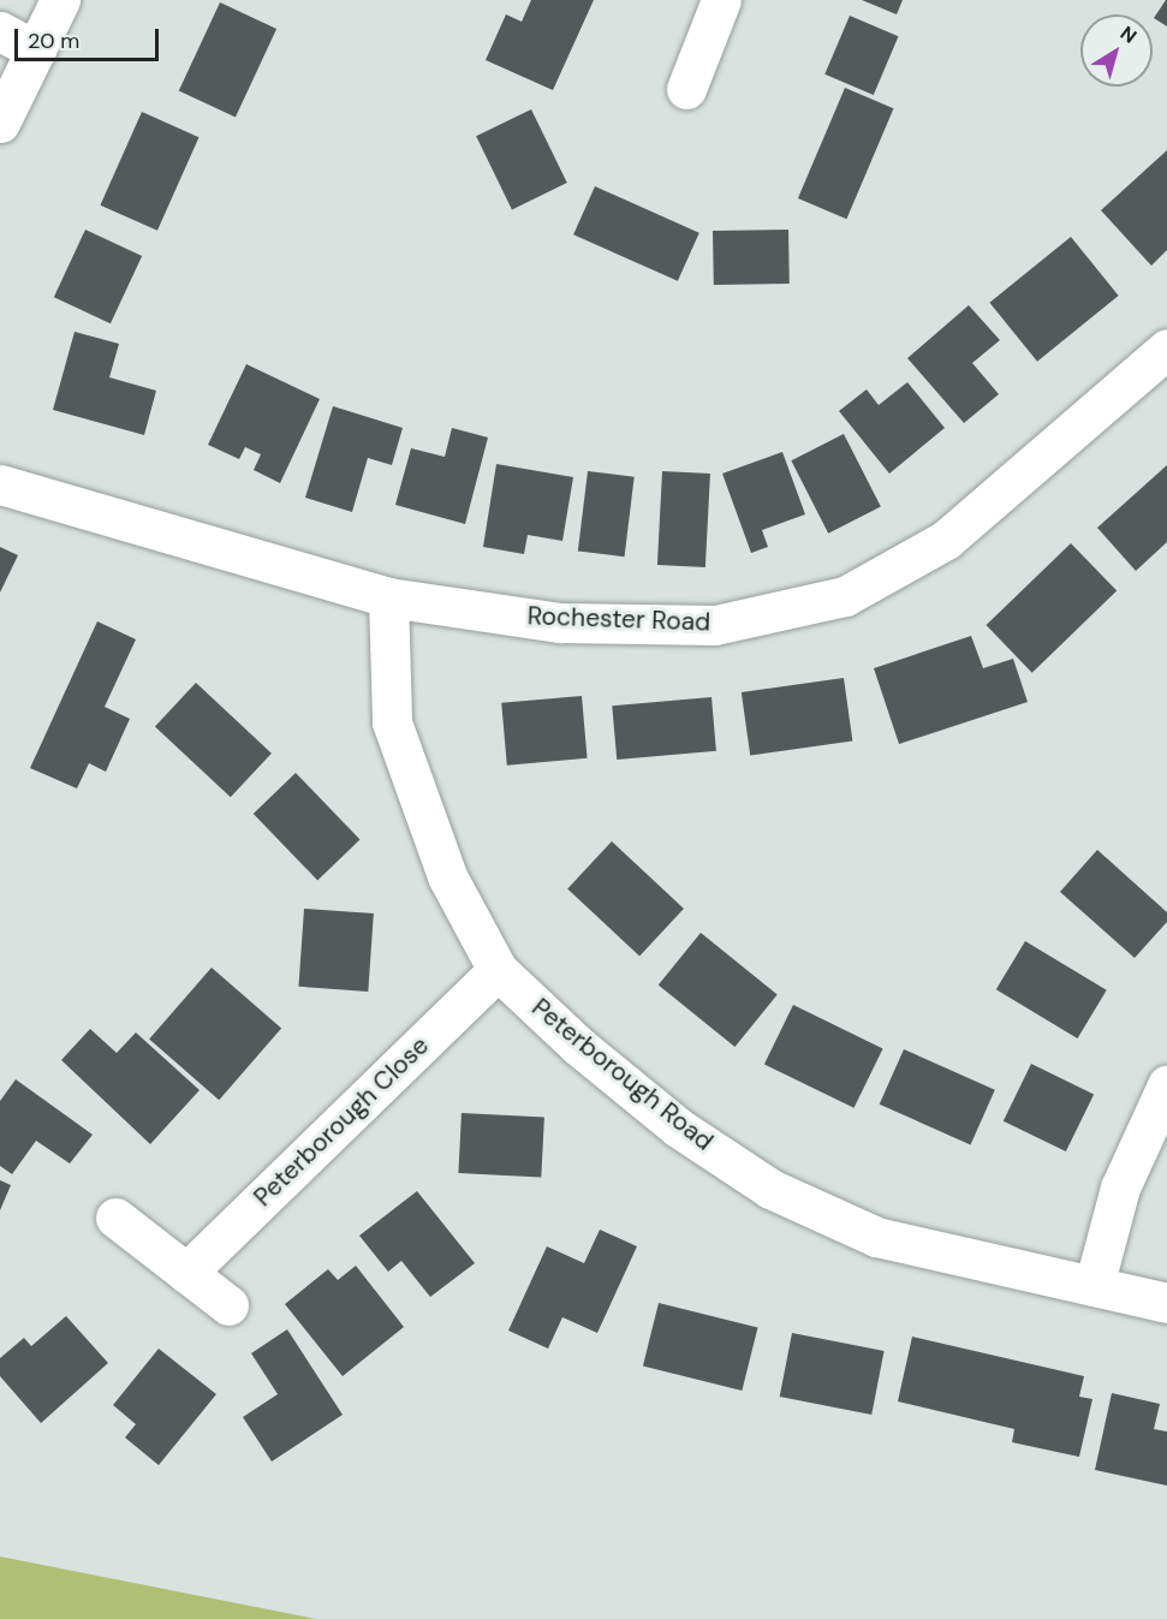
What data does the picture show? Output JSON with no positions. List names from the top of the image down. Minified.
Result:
{"streets":{"street":["Rochester Road","Peterborough Road","Peterborough Close"]},"crossings":[["Rochester Road","Peterborough Road"],["Peterborough Road","Peterborough Close"]],"scale_bar":"20 m","north":"top right"}
